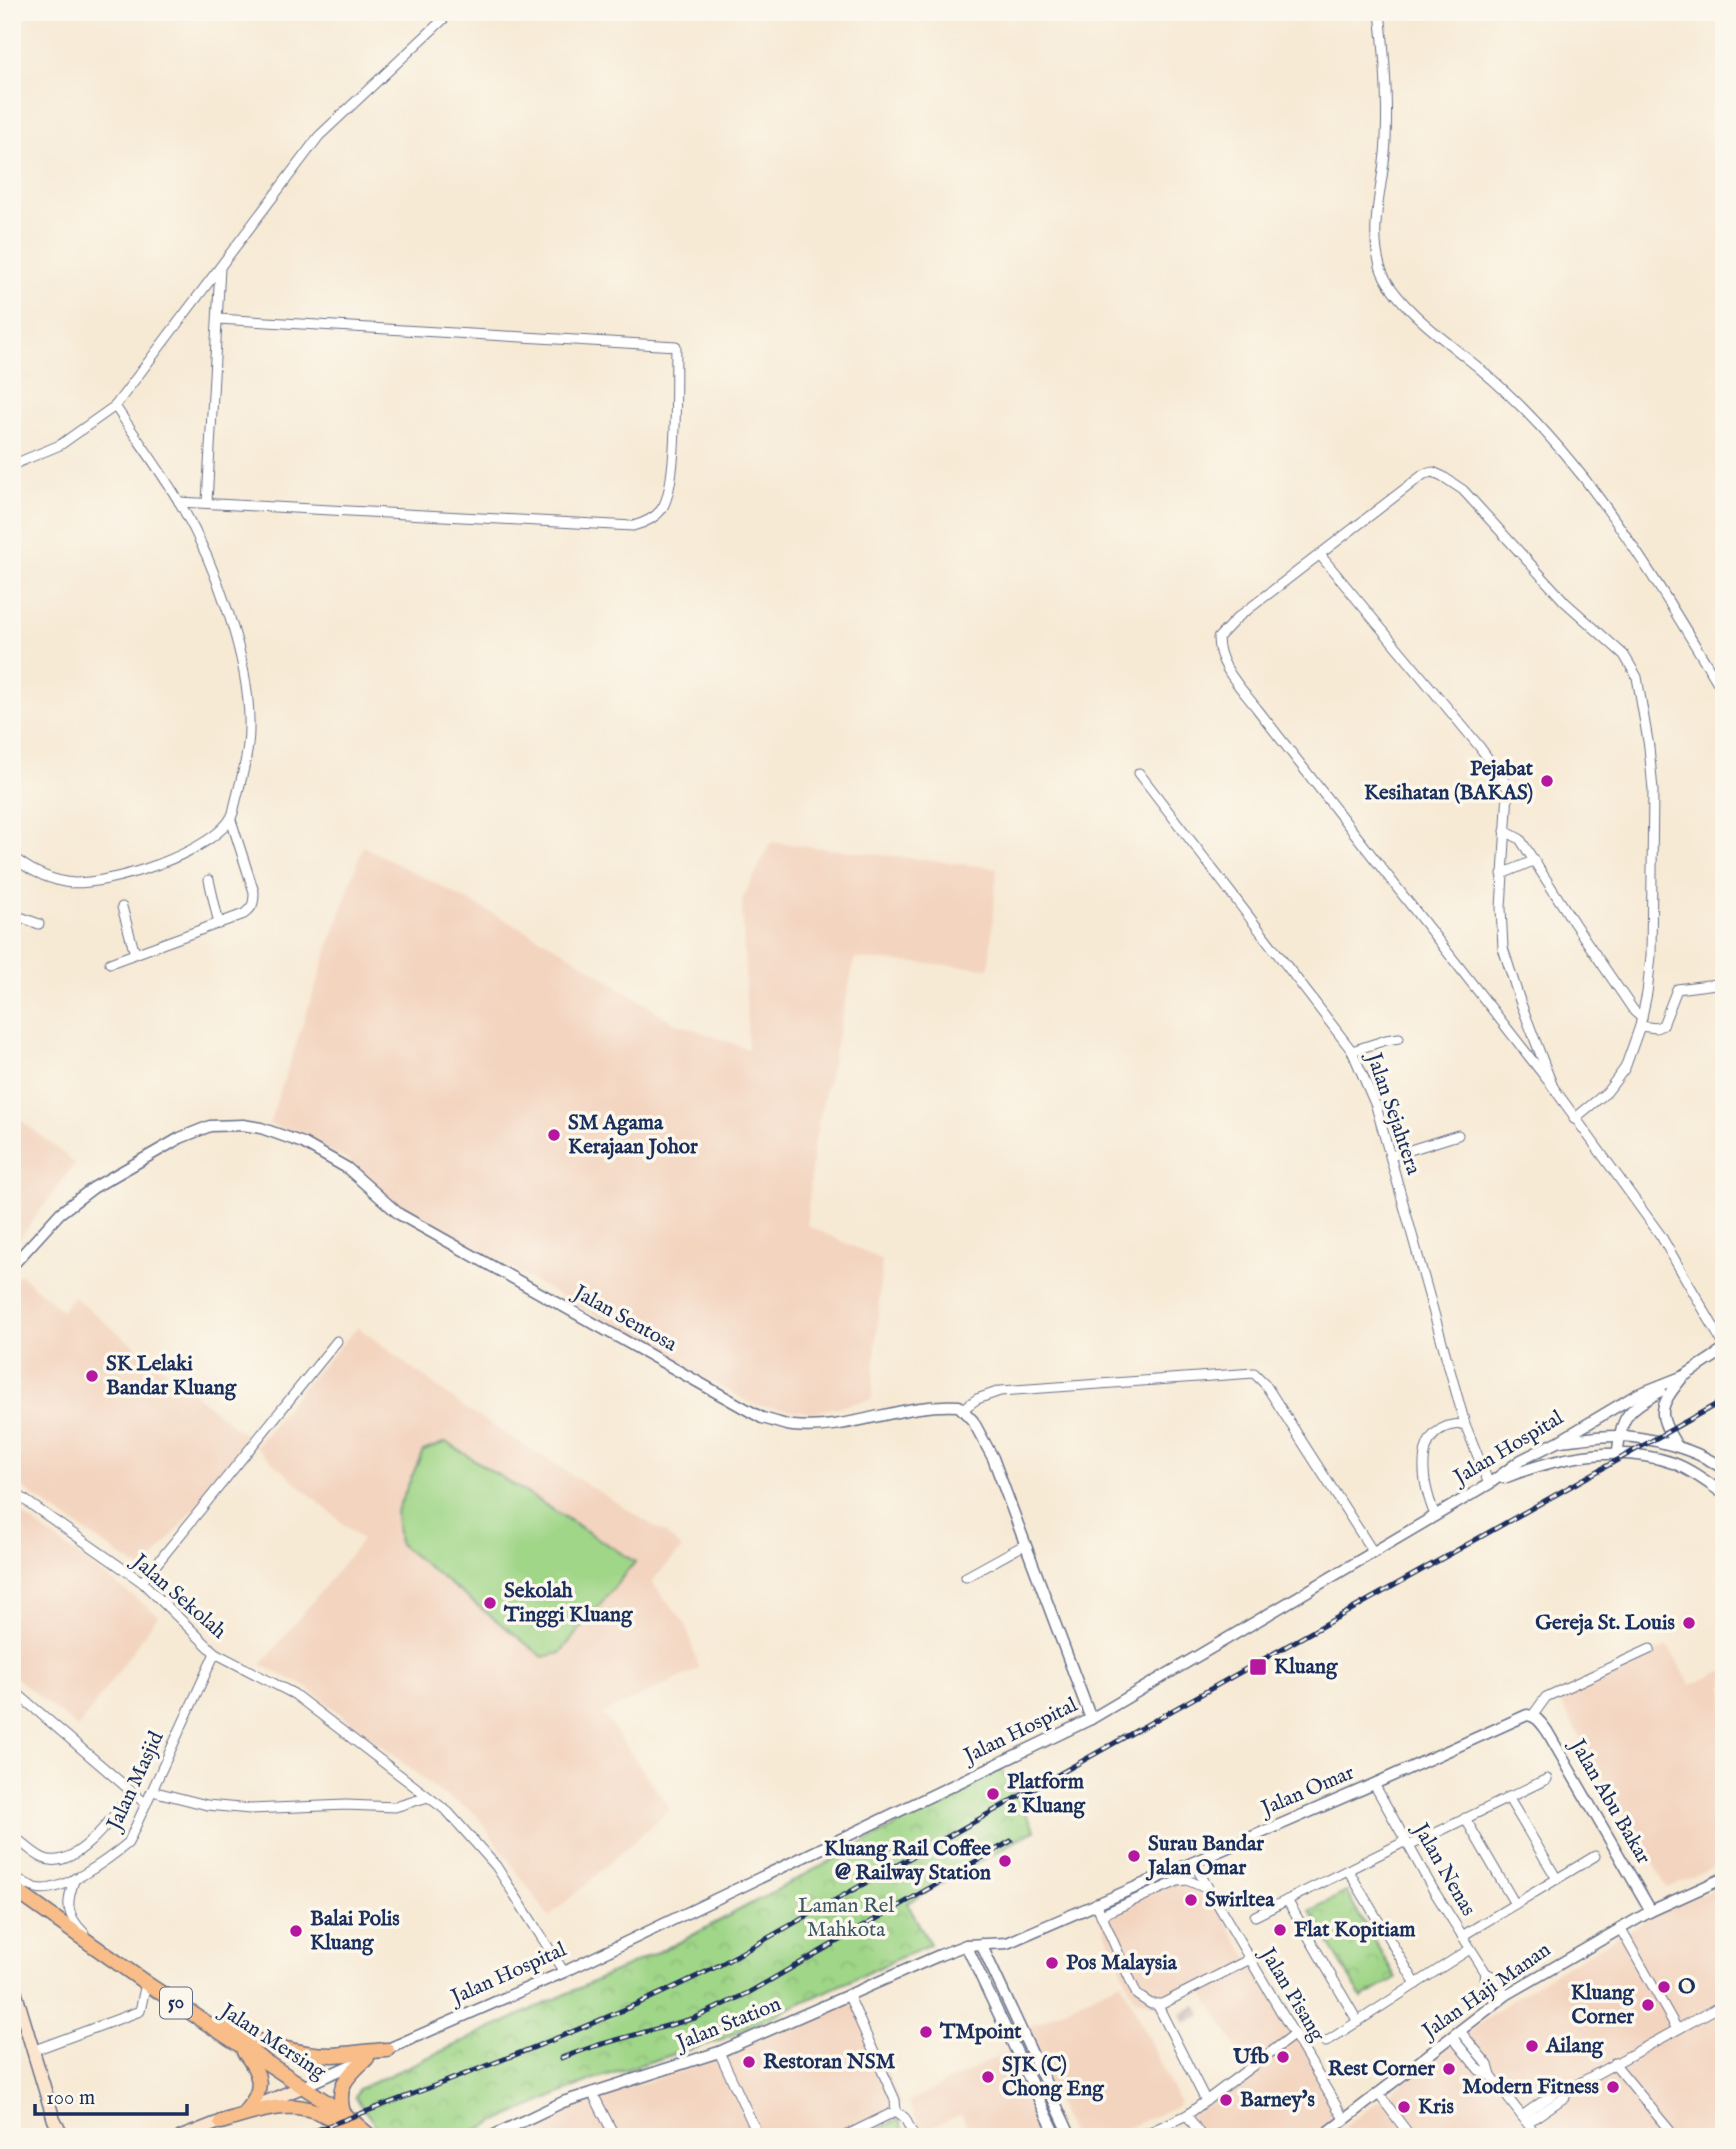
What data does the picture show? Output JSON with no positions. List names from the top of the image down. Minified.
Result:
{"streets":{"highway":["50","Jalan Mersing"],"street":["Jalan Sejahtera","Jalan Sentosa","Jalan Hospital","Jalan Sekolah","Jalan Masjid","Jalan Omar","Jalan Abu Bakar","Jalan Nenas","Jalan Haji Manan","Jalan Pisang","Jalan Station"]},"crossings":[["Jalan Sejahtera","Jalan Hospital"],["Jalan Hospital","Jalan Sekolah"],["Jalan Hospital","Jalan Mersing"],["Jalan Sekolah","Jalan Masjid"],["Jalan Omar","Jalan Abu Bakar"],["Jalan Omar","Jalan Nenas"],["Jalan Omar","Jalan Pisang"],["Jalan Omar","Jalan Station"],["Jalan Abu Bakar","Jalan Haji Manan"],["Jalan Nenas","Jalan Haji Manan"],["Jalan Haji Manan","Jalan Pisang"]],"parks":["Laman Rel Mahkota"],"places":{"other":["Pejabat Kesihatan (BAKAS)","SM Agama Kerajaan Johor","SK Lelaki Bandar Kluang","Sekolah Tinggi Kluang","Gereja St. Louis","Platform 2 Kluang","Surau Bandar Jalan Omar","Kluang Rail Coffee @ Railway Station","Swirltea","Flat Kopitiam","Balai Polis Kluang","Pos Malaysia","O","Kluang Corner","TMpoint","Ailang","Ufb","Restoran NSM","Rest Corner","SJK (C) Chong Eng","Modern Fitness","Barney's","Kris"],"transit":["Kluang"]},"scale_bar":"100 m"}
